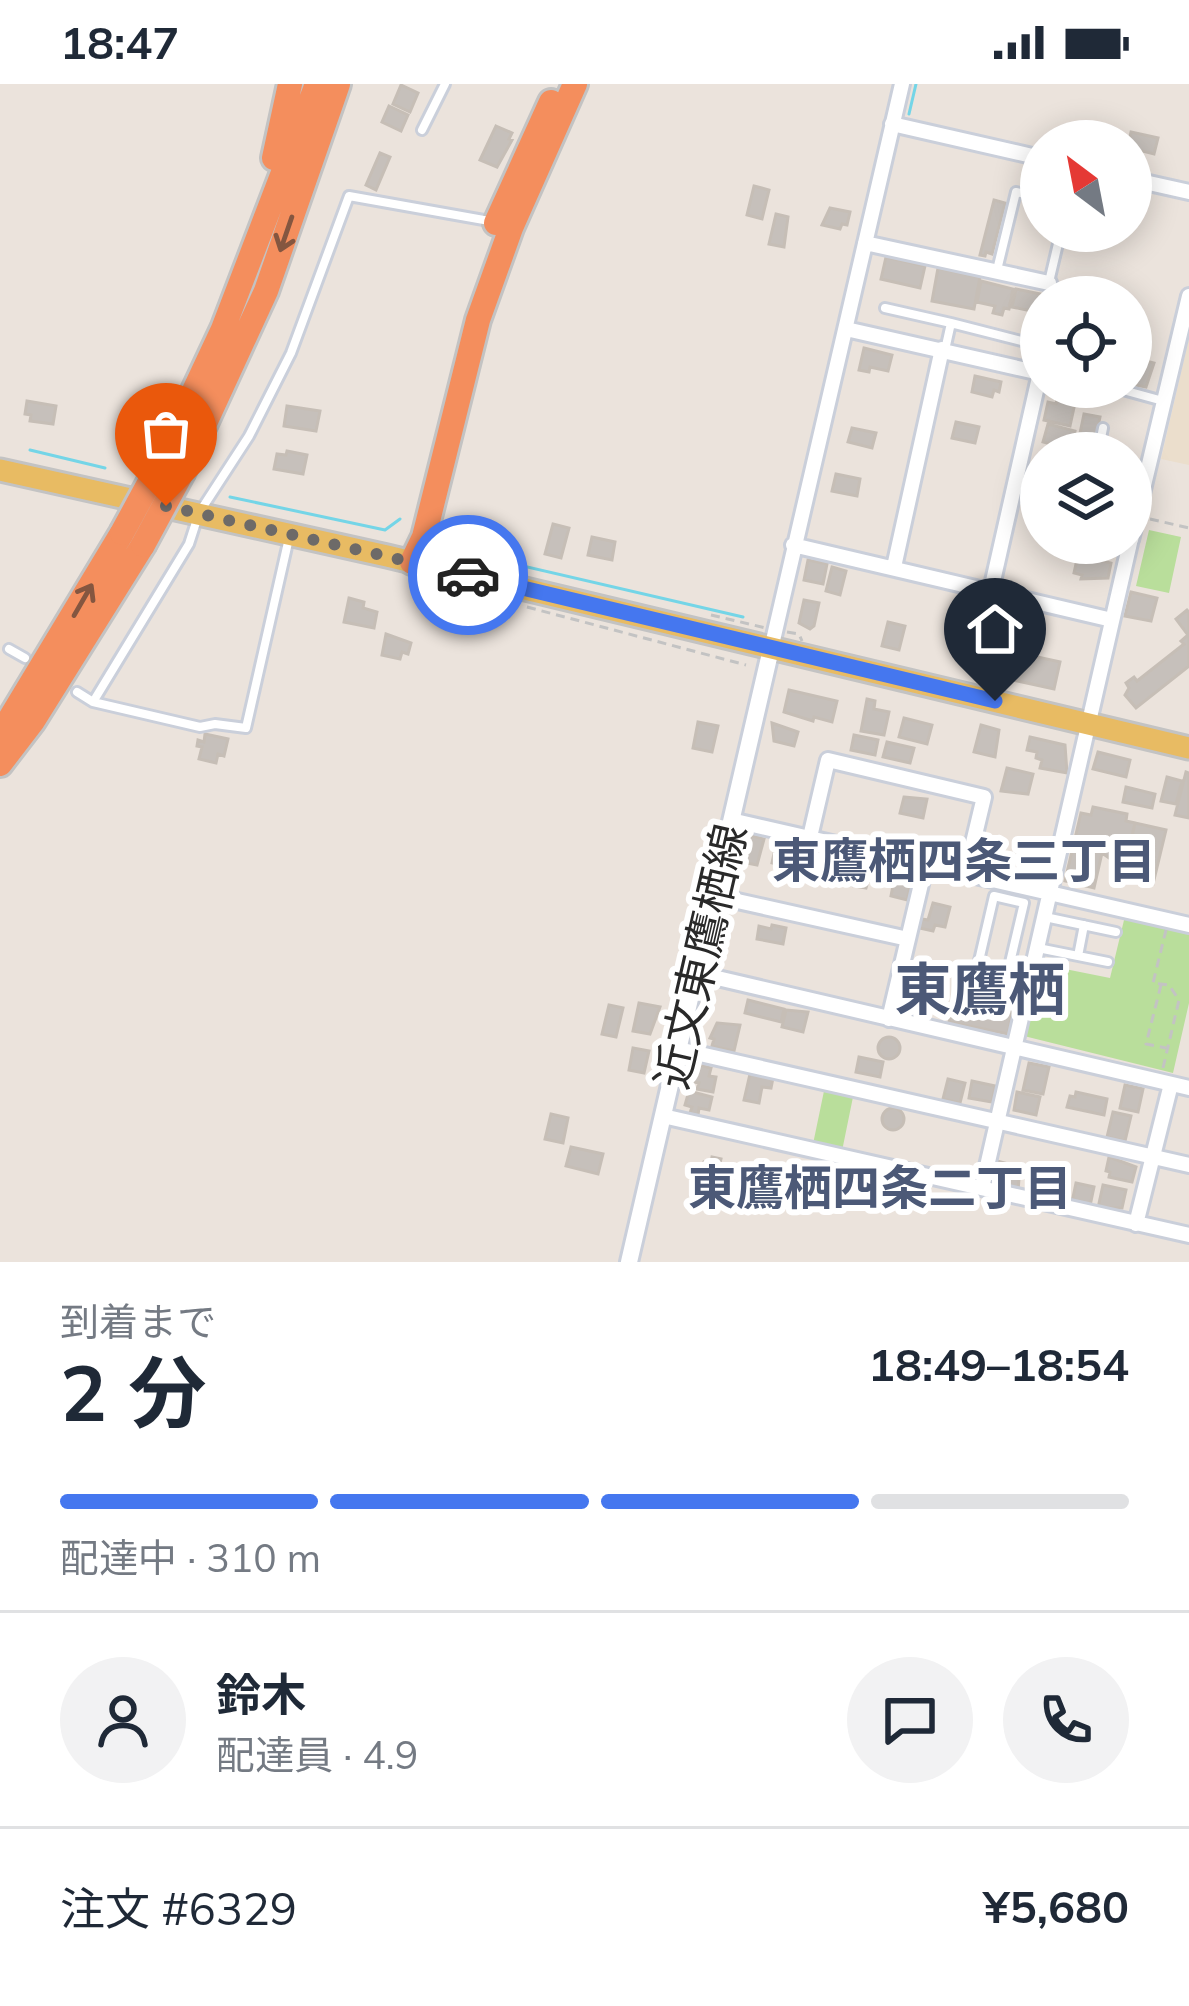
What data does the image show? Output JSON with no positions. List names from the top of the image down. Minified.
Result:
{"streets":{"street":["近文東鷹栖線"]},"districts":["東鷹栖四条三丁目","東鷹栖","東鷹栖四条二丁目"],"north":"top left","page":{"status":"18:47","heading":["2 分","到着まで","18:49–18:54"],"panel":["鈴木","配達員 · 4.9","注文 #6329","¥5,680"],"bar":"配達中 · 310 m"}}
